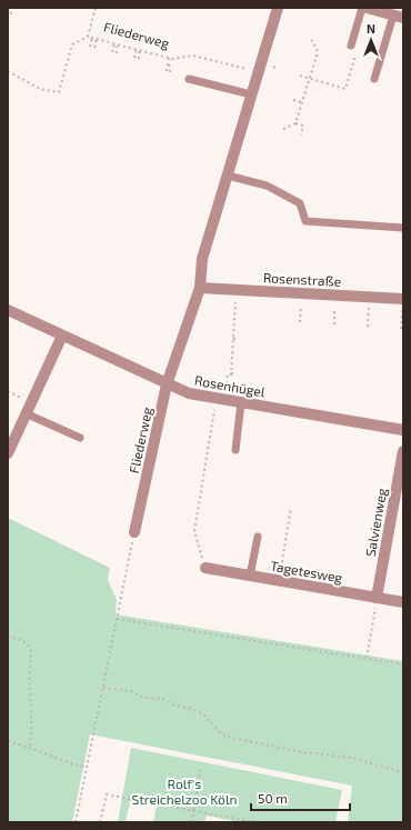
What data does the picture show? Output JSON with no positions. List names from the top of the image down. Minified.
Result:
{"streets":{"street":["Fliederweg","Rosenstraße","Rosenhügel","Salvienweg","Tagetesweg"]},"crossings":[["Fliederweg","Rosenstraße"],["Fliederweg","Rosenhügel"],["Salvienweg","Tagetesweg"]],"parks":["Rolf's Streichelzoo Köln"],"scale_bar":"50 m","north":"top"}
